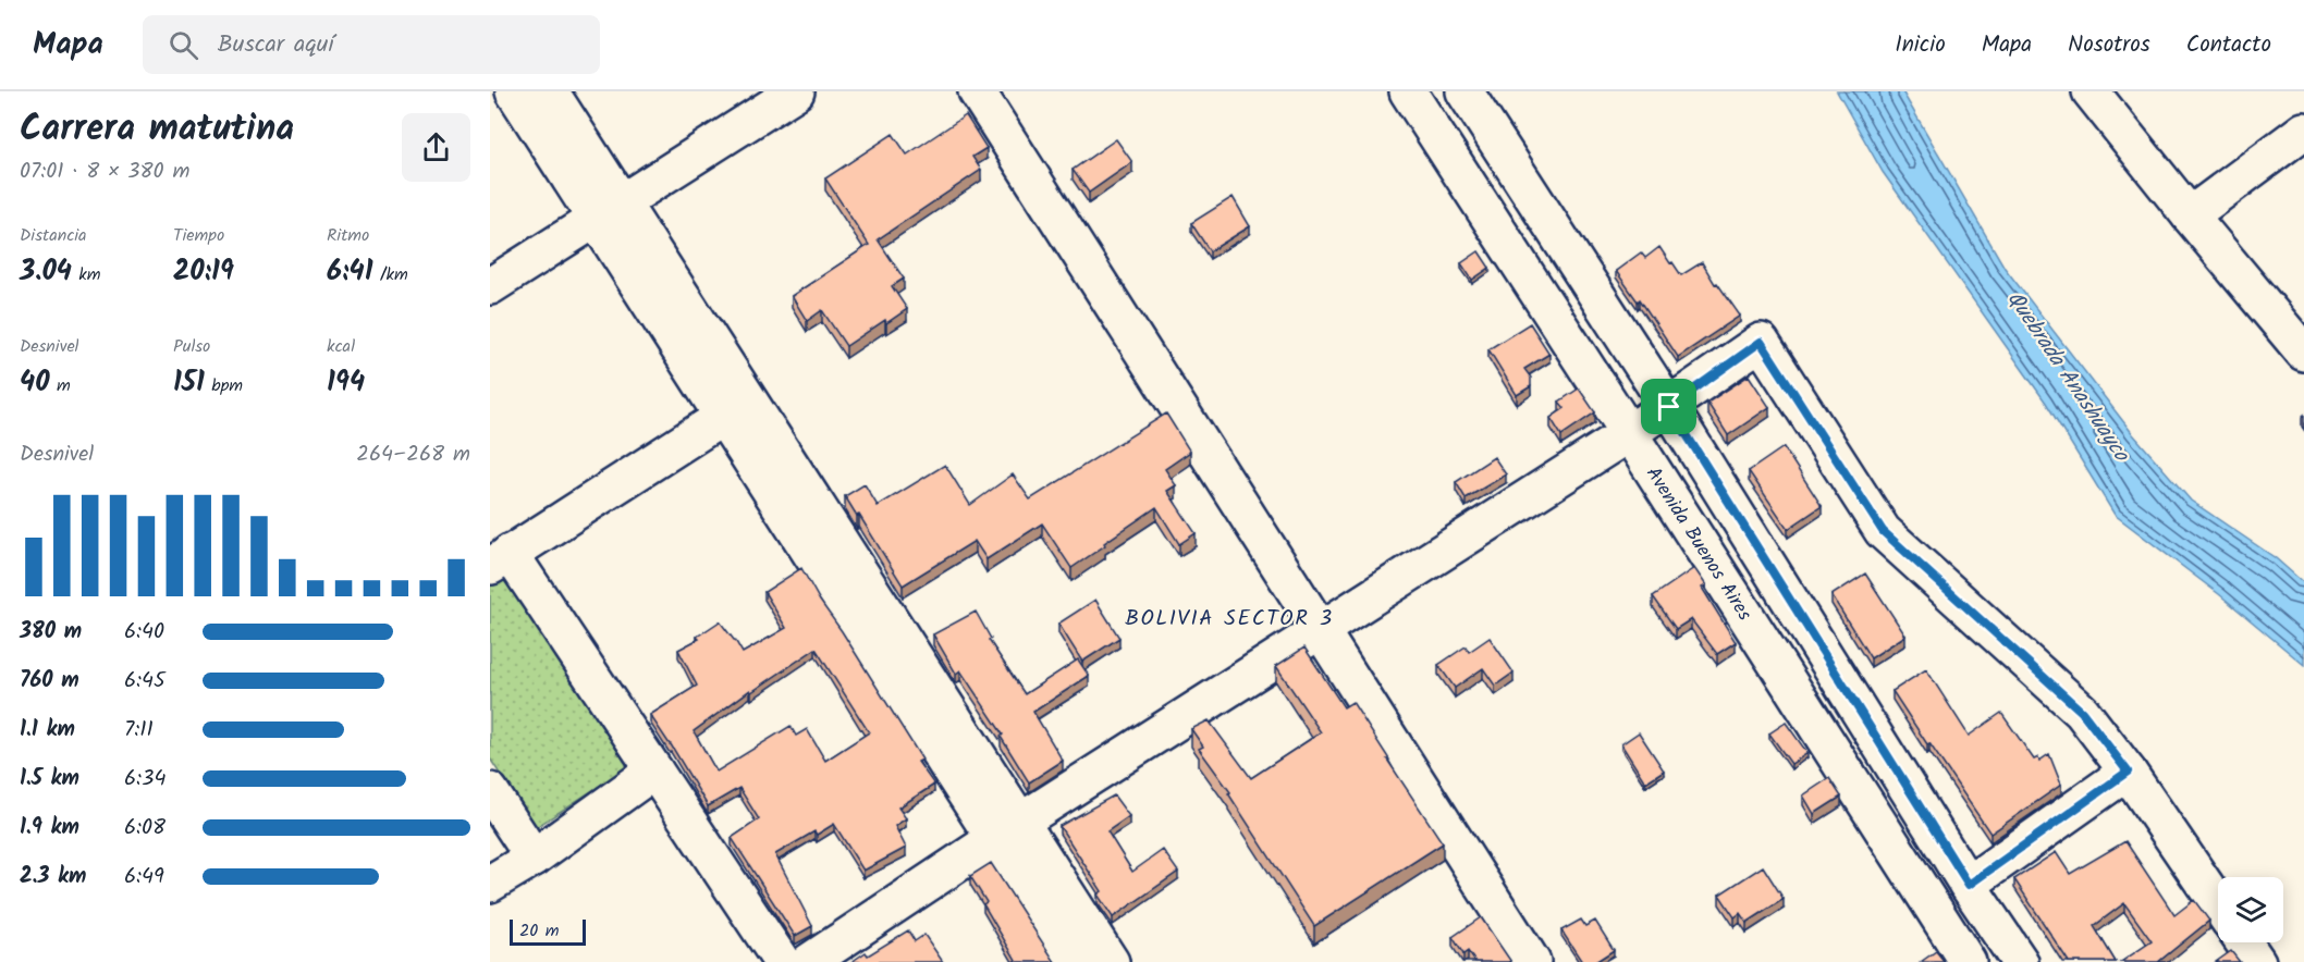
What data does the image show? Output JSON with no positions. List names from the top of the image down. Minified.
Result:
{"streets":{"street":["Avenida Buenos Aires"]},"districts":["BOLIVIA SECTOR 3"],"water":["Quebrada Anashuayco"],"scale_bar":"20 m","page":{"header":"Mapa","search":"Buscar aquí","nav":["Inicio","Mapa","Nosotros","Contacto"],"heading":["Carrera matutina","07:01 · 8 × 380 m"],"stats":[["Distancia","3.04 km"],["Tiempo","20:19"],["Ritmo","6:41 /km"],["Desnivel","40 m"],["Pulso","151 bpm"],["kcal","194"]],"chart":["Desnivel","264–268 m"],"list":[{"name":"380 m","note":"6:40"},{"name":"760 m","note":"6:45"},{"name":"1.1 km","note":"7:11"},{"name":"1.5 km","note":"6:34"},{"name":"1.9 km","note":"6:08"},{"name":"2.3 km","note":"6:49"}],"scale":"20 m"}}
